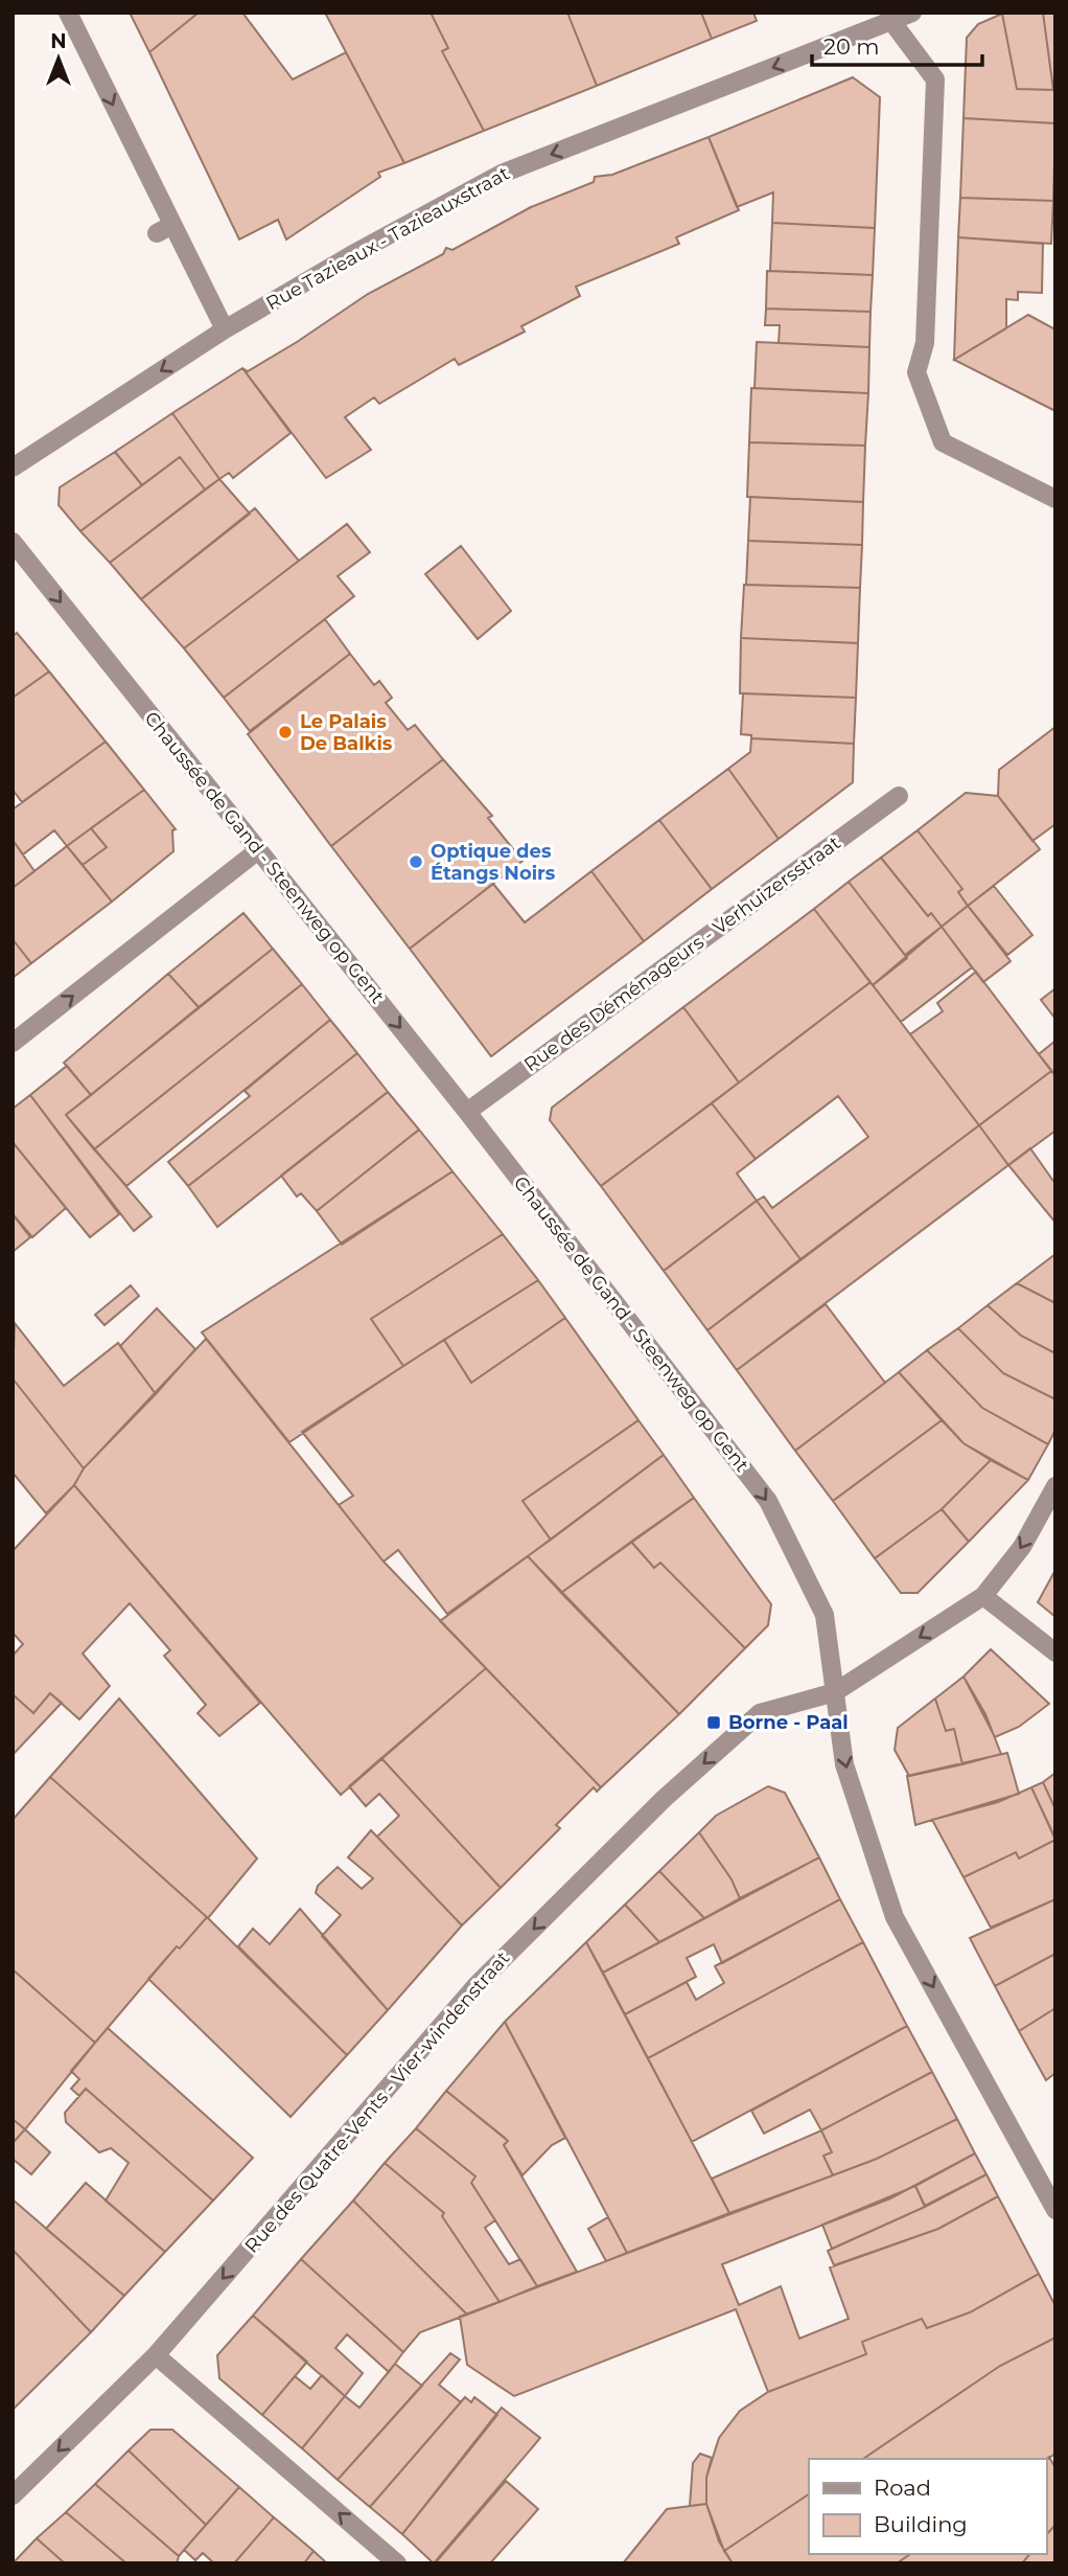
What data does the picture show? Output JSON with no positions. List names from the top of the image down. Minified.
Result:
{"streets":{"street":["Rue Tazieaux - Tazieauxstraat","Chaussée de Gand - Steenweg op Gent","Rue des Déménageurs - Verhuizersstraat","Rue des Quatre-Vents - Vier-windenstraat"]},"crossings":[["Chaussée de Gand - Steenweg op Gent","Rue des Déménageurs - Verhuizersstraat"],["Chaussée de Gand - Steenweg op Gent","Rue des Quatre-Vents - Vier-windenstraat"]],"one_way":["Rue Tazieaux - Tazieauxstraat","Chaussée de Gand - Steenweg op Gent","Rue des Quatre-Vents - Vier-windenstraat"],"places":{"other":["Le Palais De Balkis","Optique des Étangs Noirs"],"transit":["Borne - Paal"]},"legend":["Road","Building"],"scale_bar":"20 m","north":"top"}
